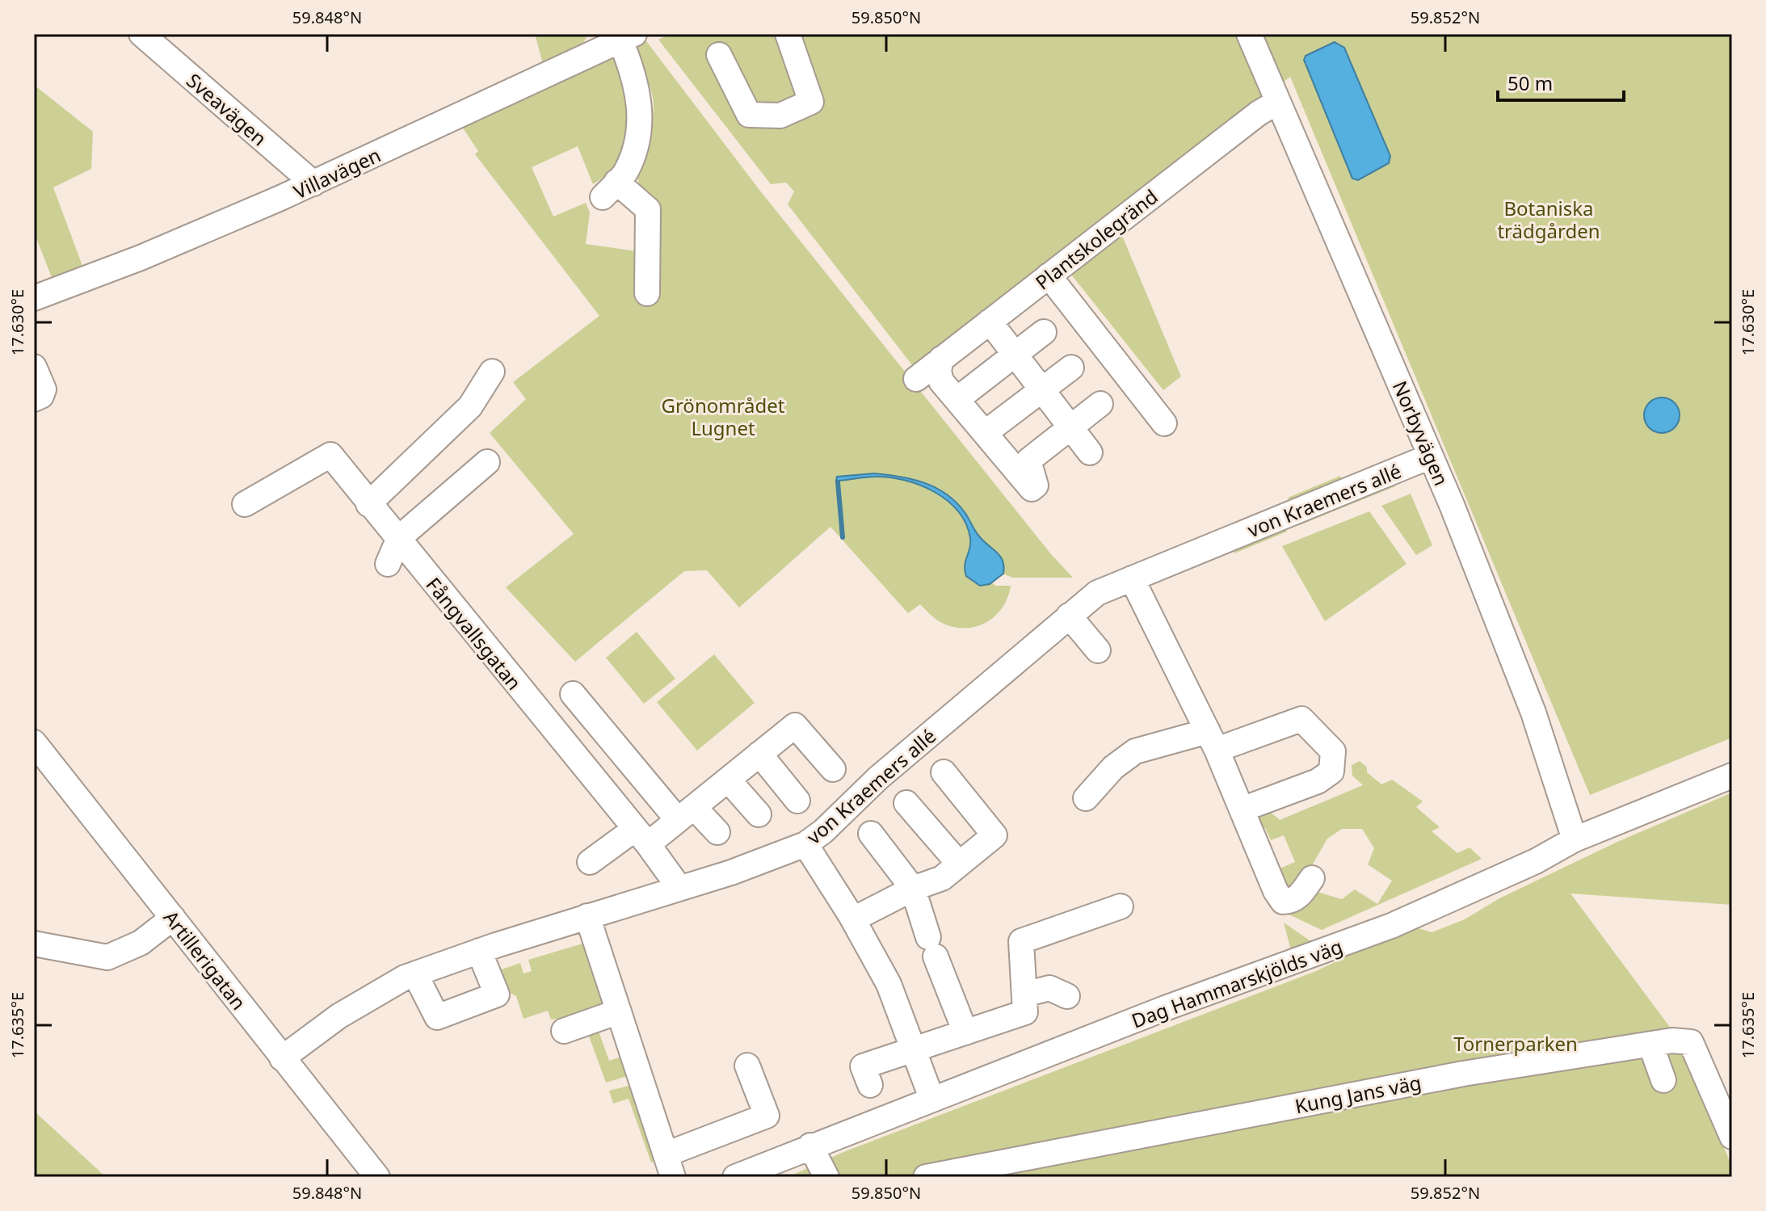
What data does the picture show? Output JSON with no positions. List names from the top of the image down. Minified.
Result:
{"streets":{"street":["Sveavägen","Villavägen","Plantskolegränd","Norbyvägen","von Kraemers allé","Fångvallsgatan","Artillerigatan","Dag Hammarskjölds väg","Kung Jans väg"]},"crossings":[["Sveavägen","Villavägen"],["Plantskolegränd","Norbyvägen"],["Norbyvägen","von Kraemers allé"],["Norbyvägen","Dag Hammarskjölds väg"],["von Kraemers allé","Fångvallsgatan"],["von Kraemers allé","Artillerigatan"]],"parks":["Botaniska trädgården","Grönområdet Lugnet","Tornerparken"],"scale_bar":"50 m","coordinates":["59.848°N","59.850°N","59.852°N","17.630°E","17.635°E"]}
